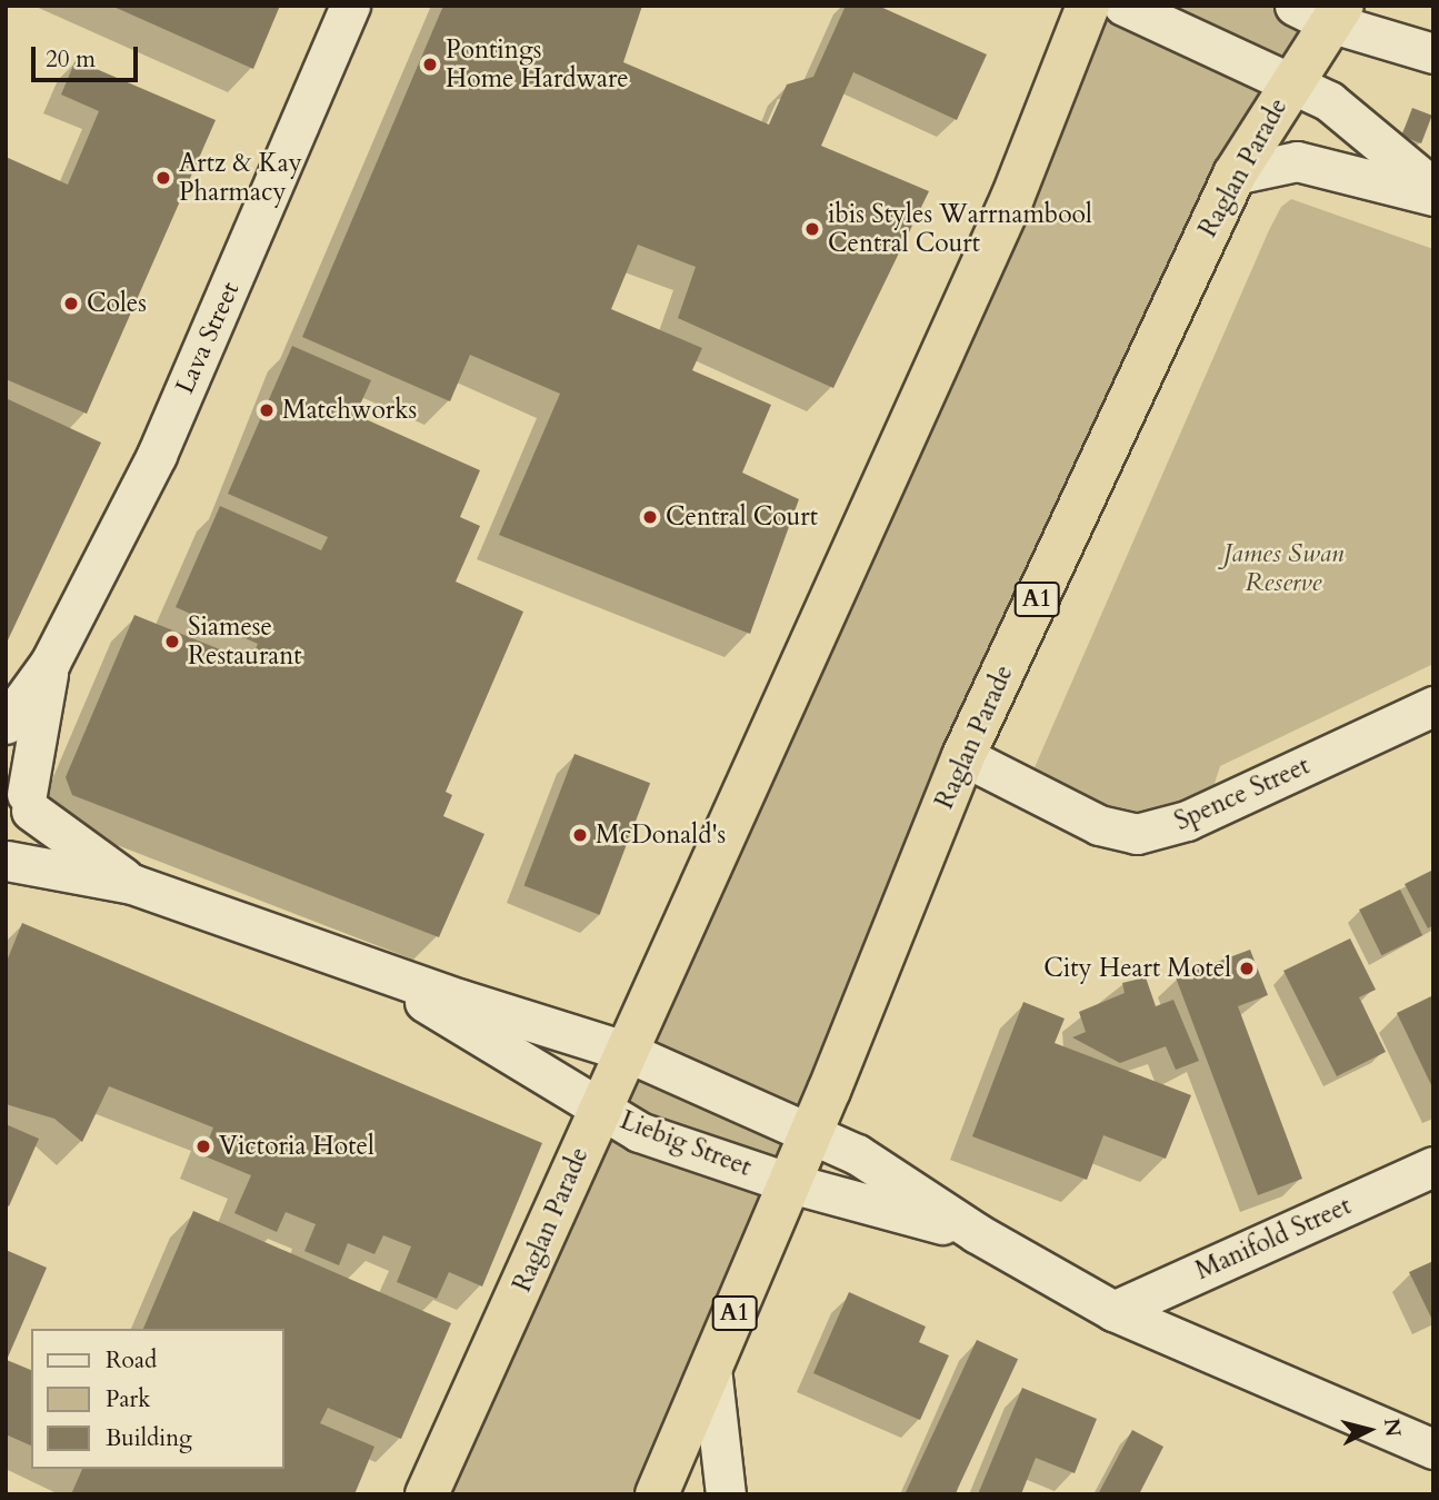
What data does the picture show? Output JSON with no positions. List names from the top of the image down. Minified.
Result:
{"streets":{"highway":["Raglan Parade","A1"],"street":["Lava Street","Spence Street","Liebig Street","Manifold Street"]},"crossings":[["Raglan Parade","Spence Street"],["Raglan Parade","Liebig Street"],["Lava Street","Liebig Street"],["Liebig Street","Manifold Street"]],"parks":["James Swan Reserve"],"places":["Pontings Home Hardware","Artz & Kay Pharmacy","ibis Styles Warrnambool Central Court","Coles","Matchworks","Central Court","Siamese Restaurant","McDonald's","City Heart Motel","Victoria Hotel"],"legend":["Road","Park","Building"],"scale_bar":"20 m","north":"right"}
